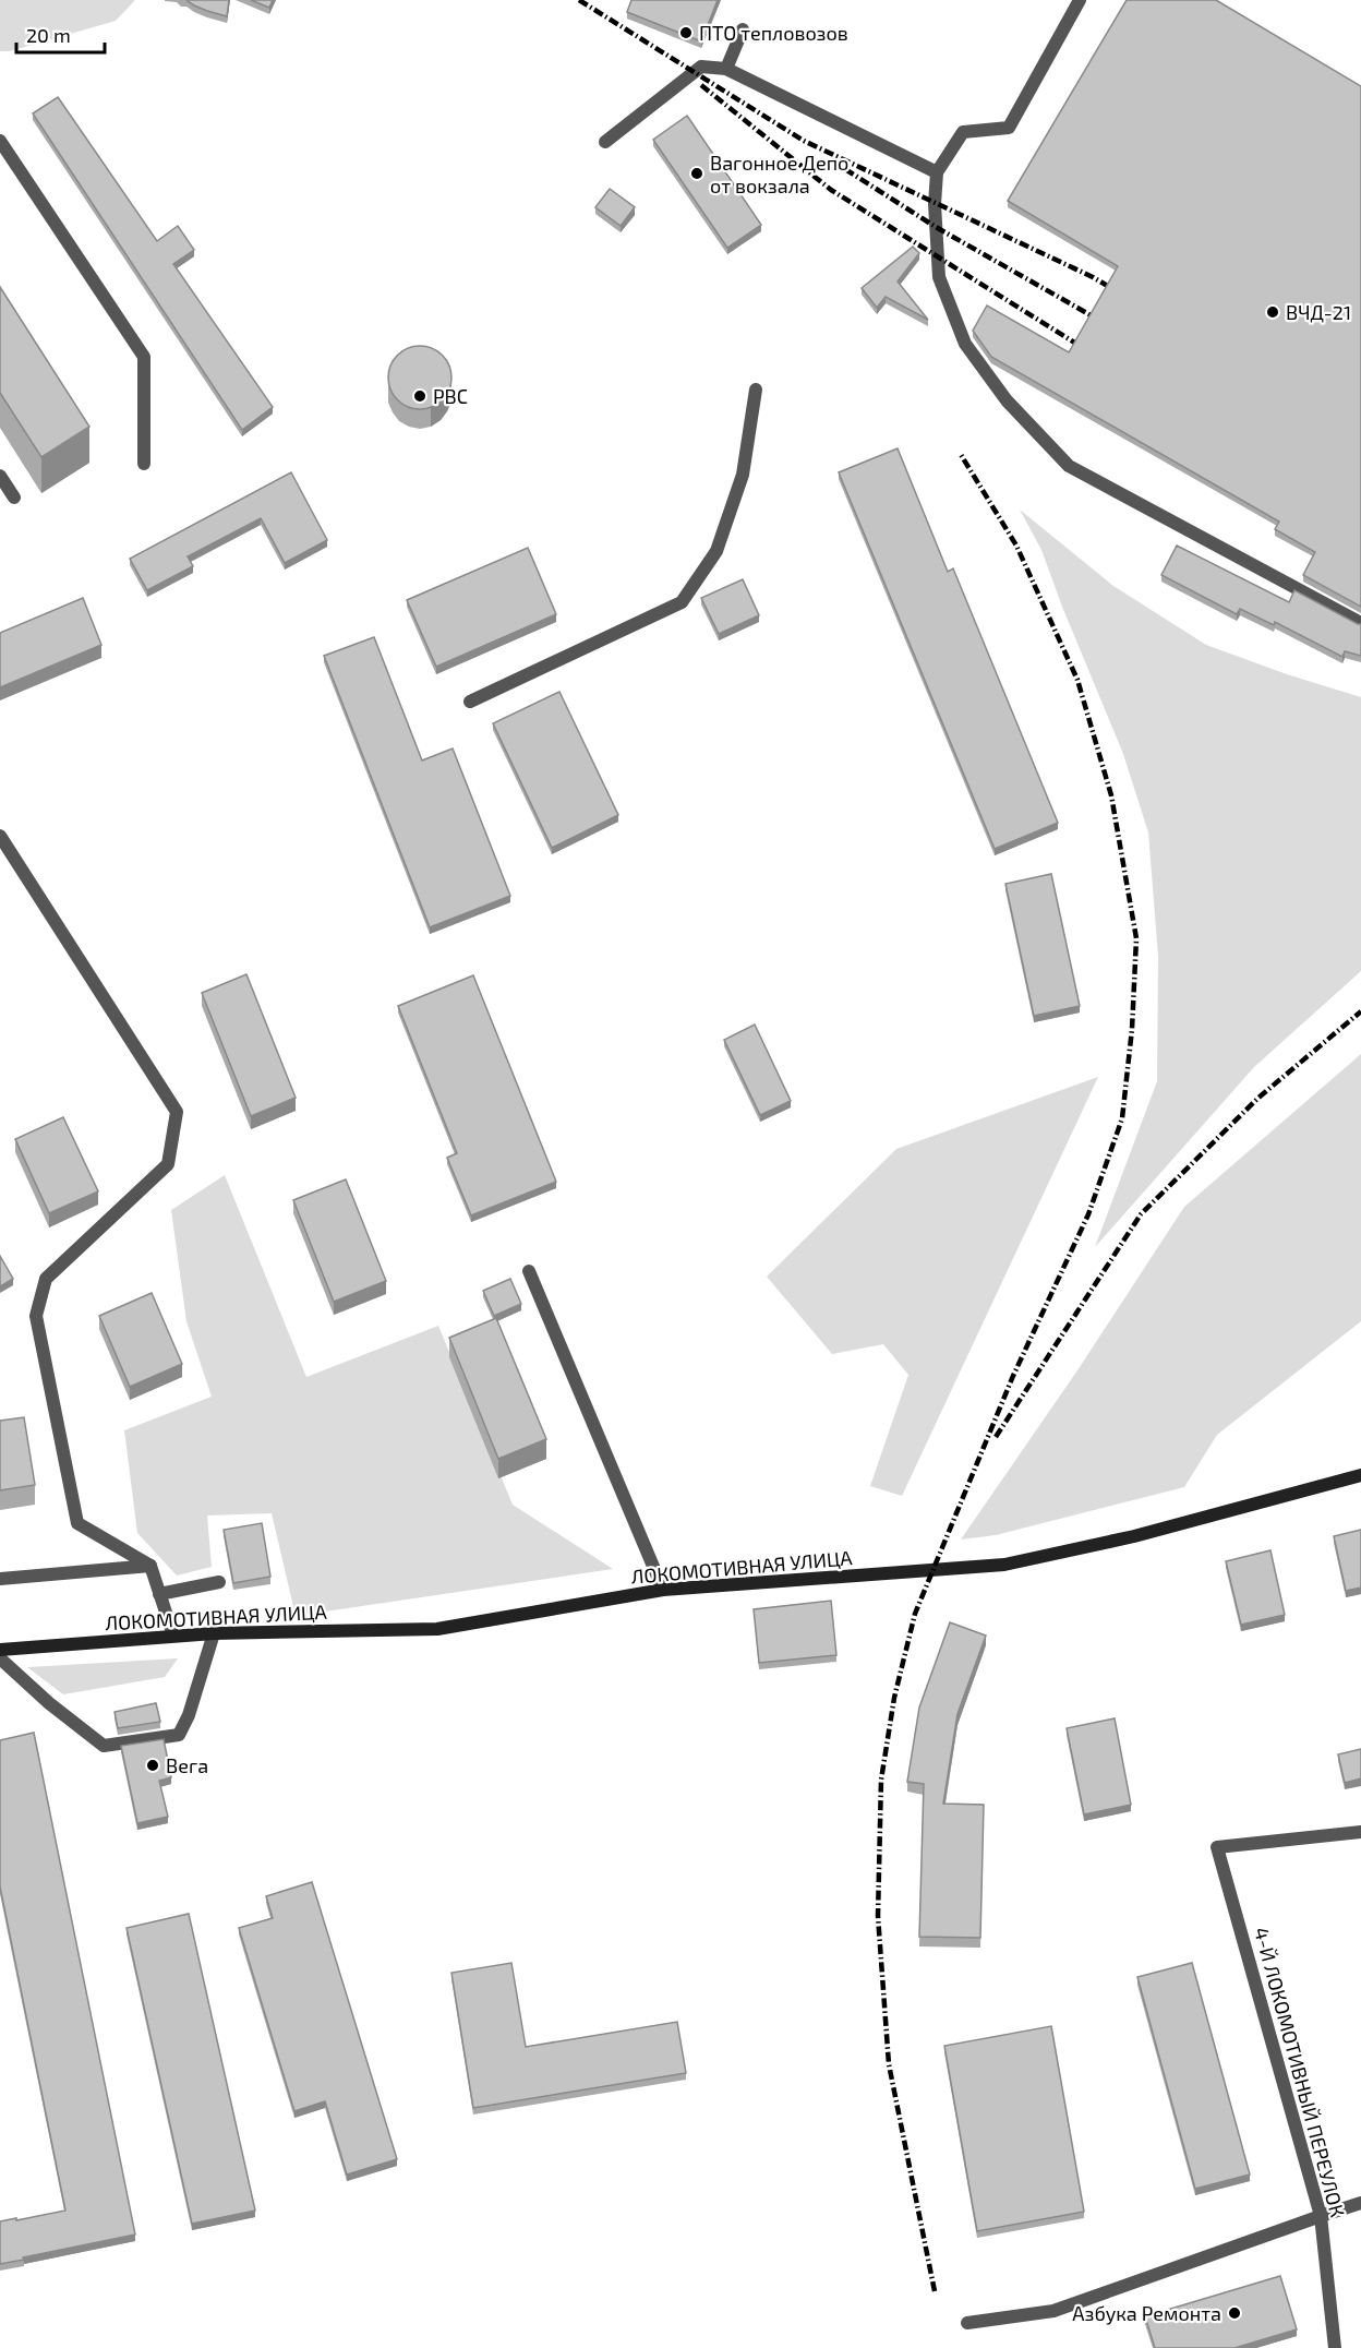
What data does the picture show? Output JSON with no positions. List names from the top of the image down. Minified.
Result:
{"streets":{"street":["ЛОКОМОТИВНАЯ УЛИЦА","4-Й ЛОКОМОТИВНЫЙ ПЕРЕУЛОК"]},"places":["ПТО тепловозов","Вагонное Депо от вокзала","ВЧД-21","РВС","Вега","Азбука Ремонта"],"scale_bar":"20 m"}
